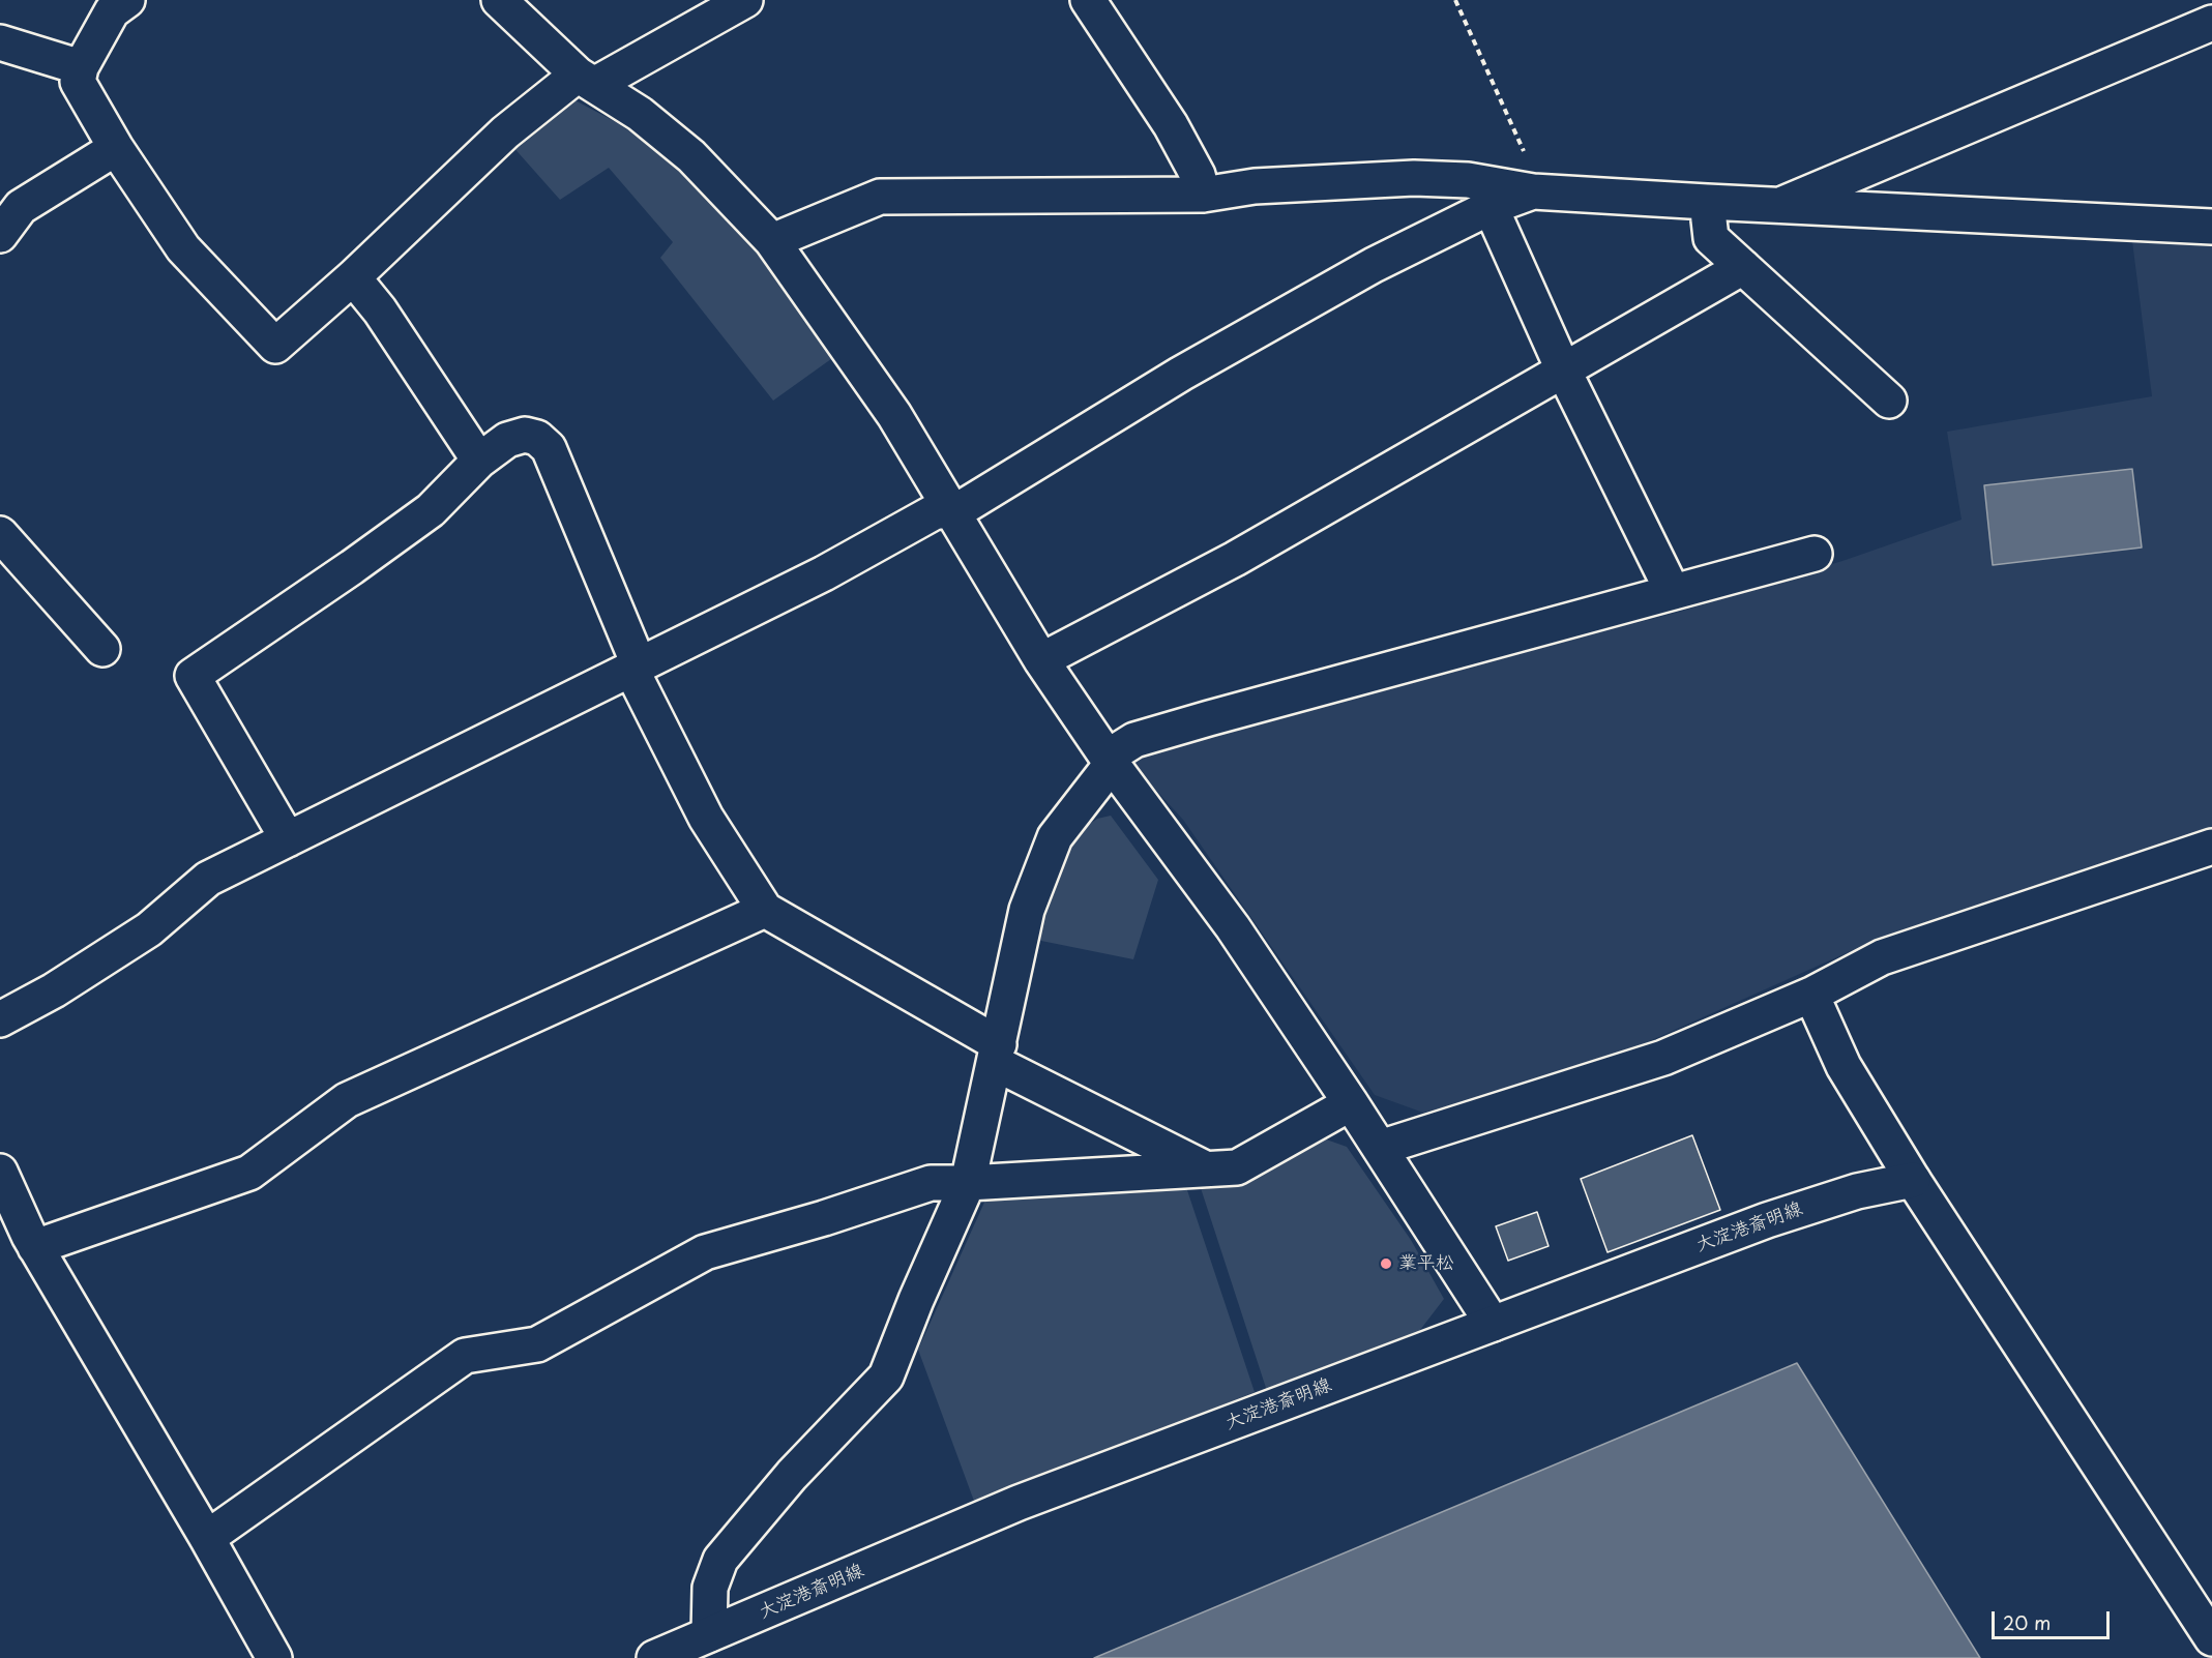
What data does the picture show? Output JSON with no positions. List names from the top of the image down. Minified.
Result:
{"streets":{"street":["大淀港斎明線"]},"places":["業平松"],"scale_bar":"20 m"}
